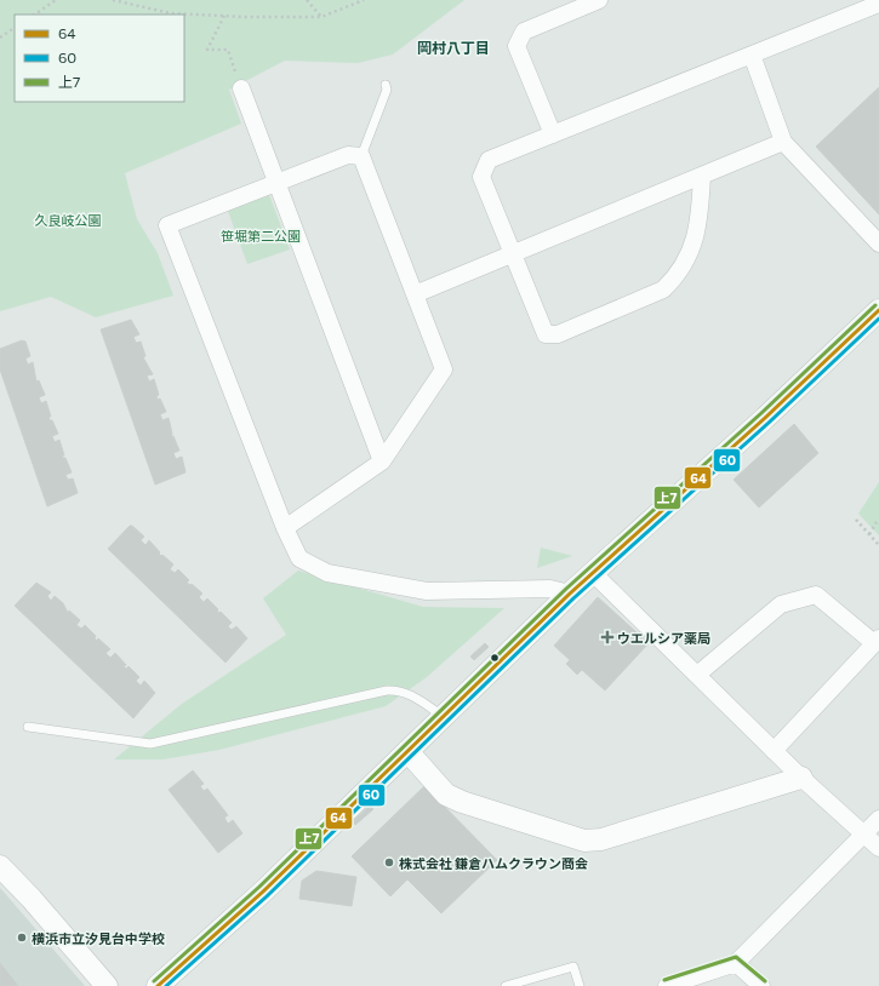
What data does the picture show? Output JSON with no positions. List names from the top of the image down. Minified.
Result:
{"districts":["岡村八丁目"],"parks":["久良岐公園","笹堀第二公園"],"places":{"health":["ウエルシア薬局"],"other":["株式会社 鎌倉ハムクラウン商会","横浜市立汐見台中学校"]},"lines":["transit line 上7","transit line 64","transit line 60"],"legend":["64","60","上7"]}
